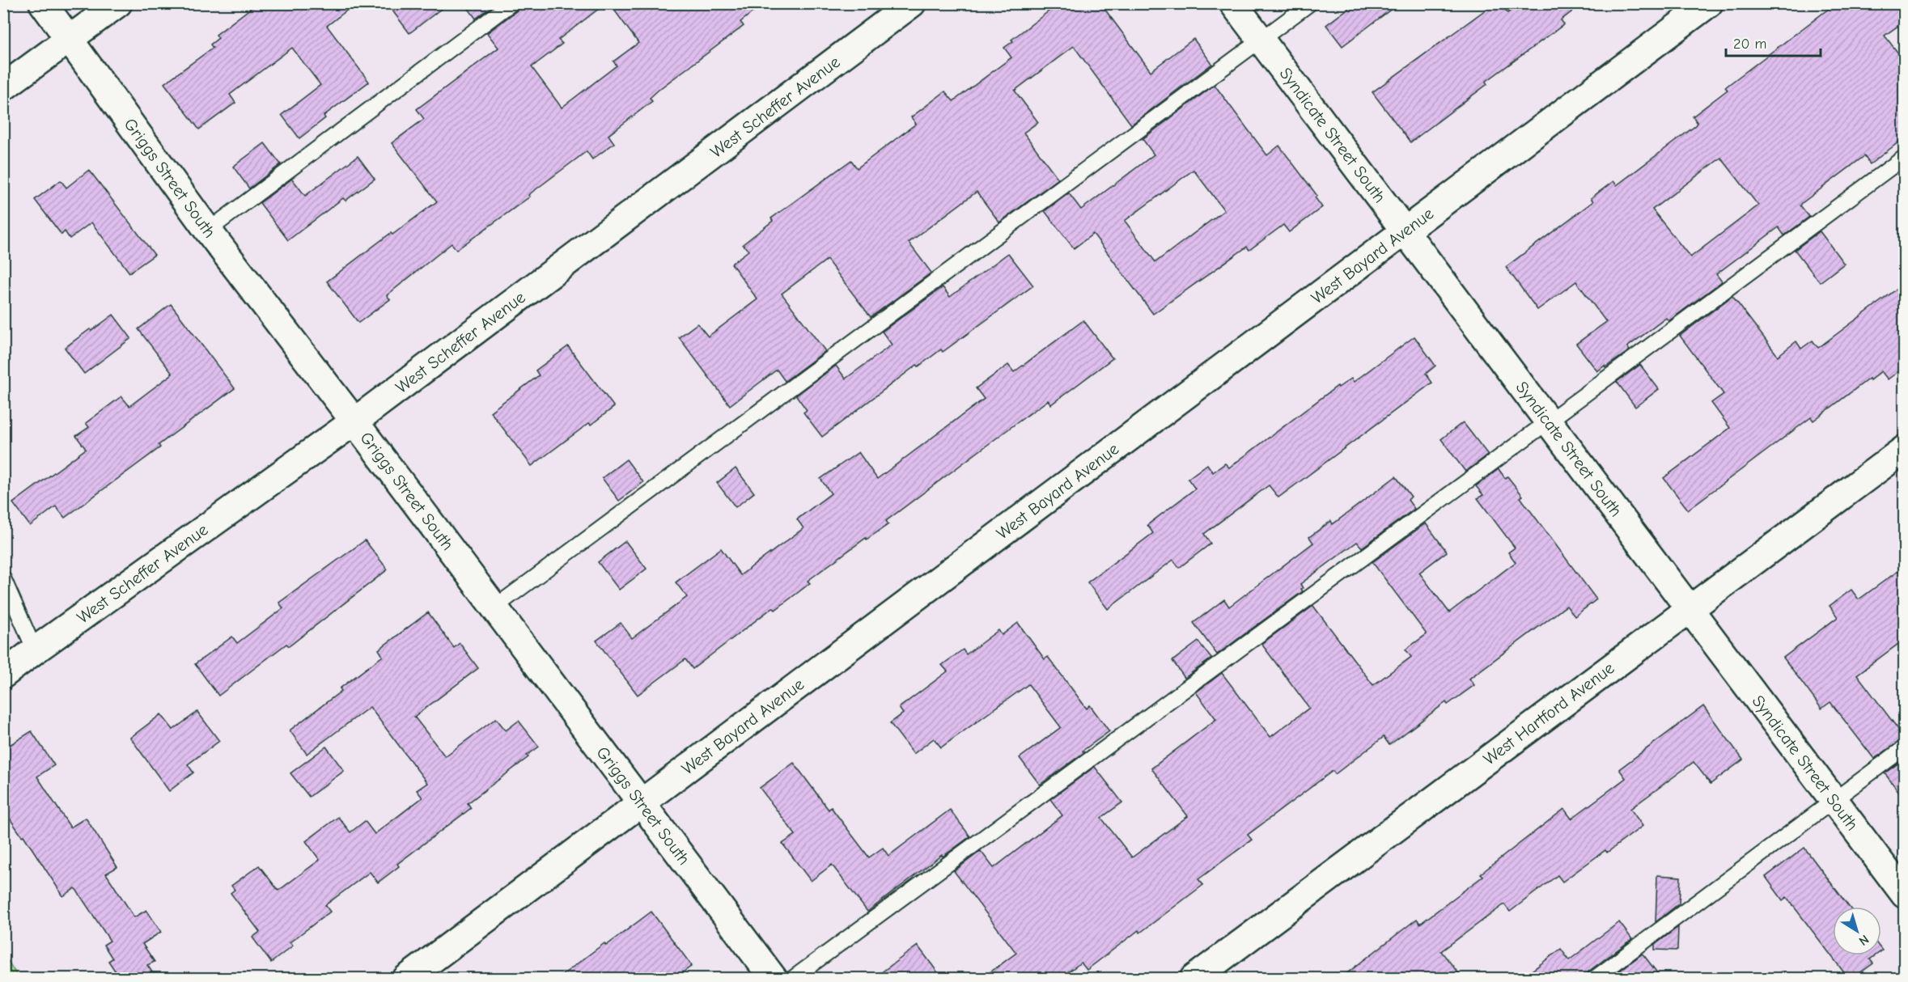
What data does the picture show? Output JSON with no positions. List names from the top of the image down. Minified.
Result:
{"streets":{"street":["West Scheffer Avenue","Syndicate Street South","Griggs Street South","West Bayard Avenue","West Hartford Avenue"]},"crossings":[["West Scheffer Avenue","Griggs Street South"],["Syndicate Street South","West Bayard Avenue"],["Syndicate Street South","West Hartford Avenue"],["Griggs Street South","West Bayard Avenue"]],"scale_bar":"20 m","north":"bottom right"}
